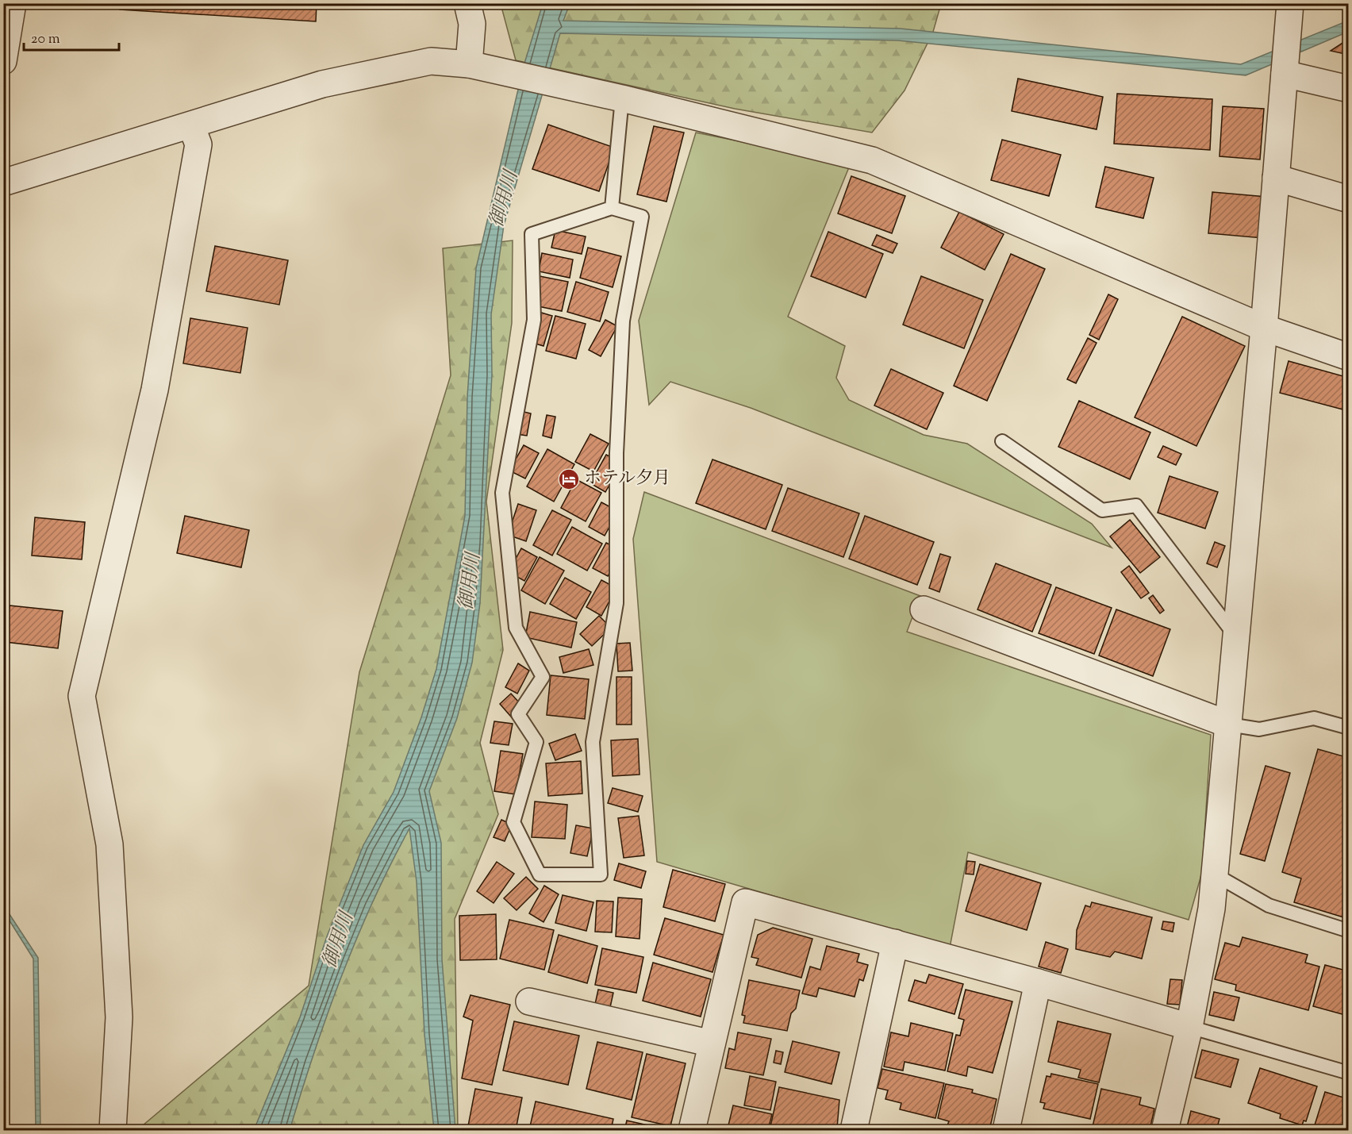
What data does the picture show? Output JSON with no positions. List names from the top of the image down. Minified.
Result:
{"water":["御用川"],"places":{"hotel":["ホテル夕月"]},"scale_bar":"20 m"}
